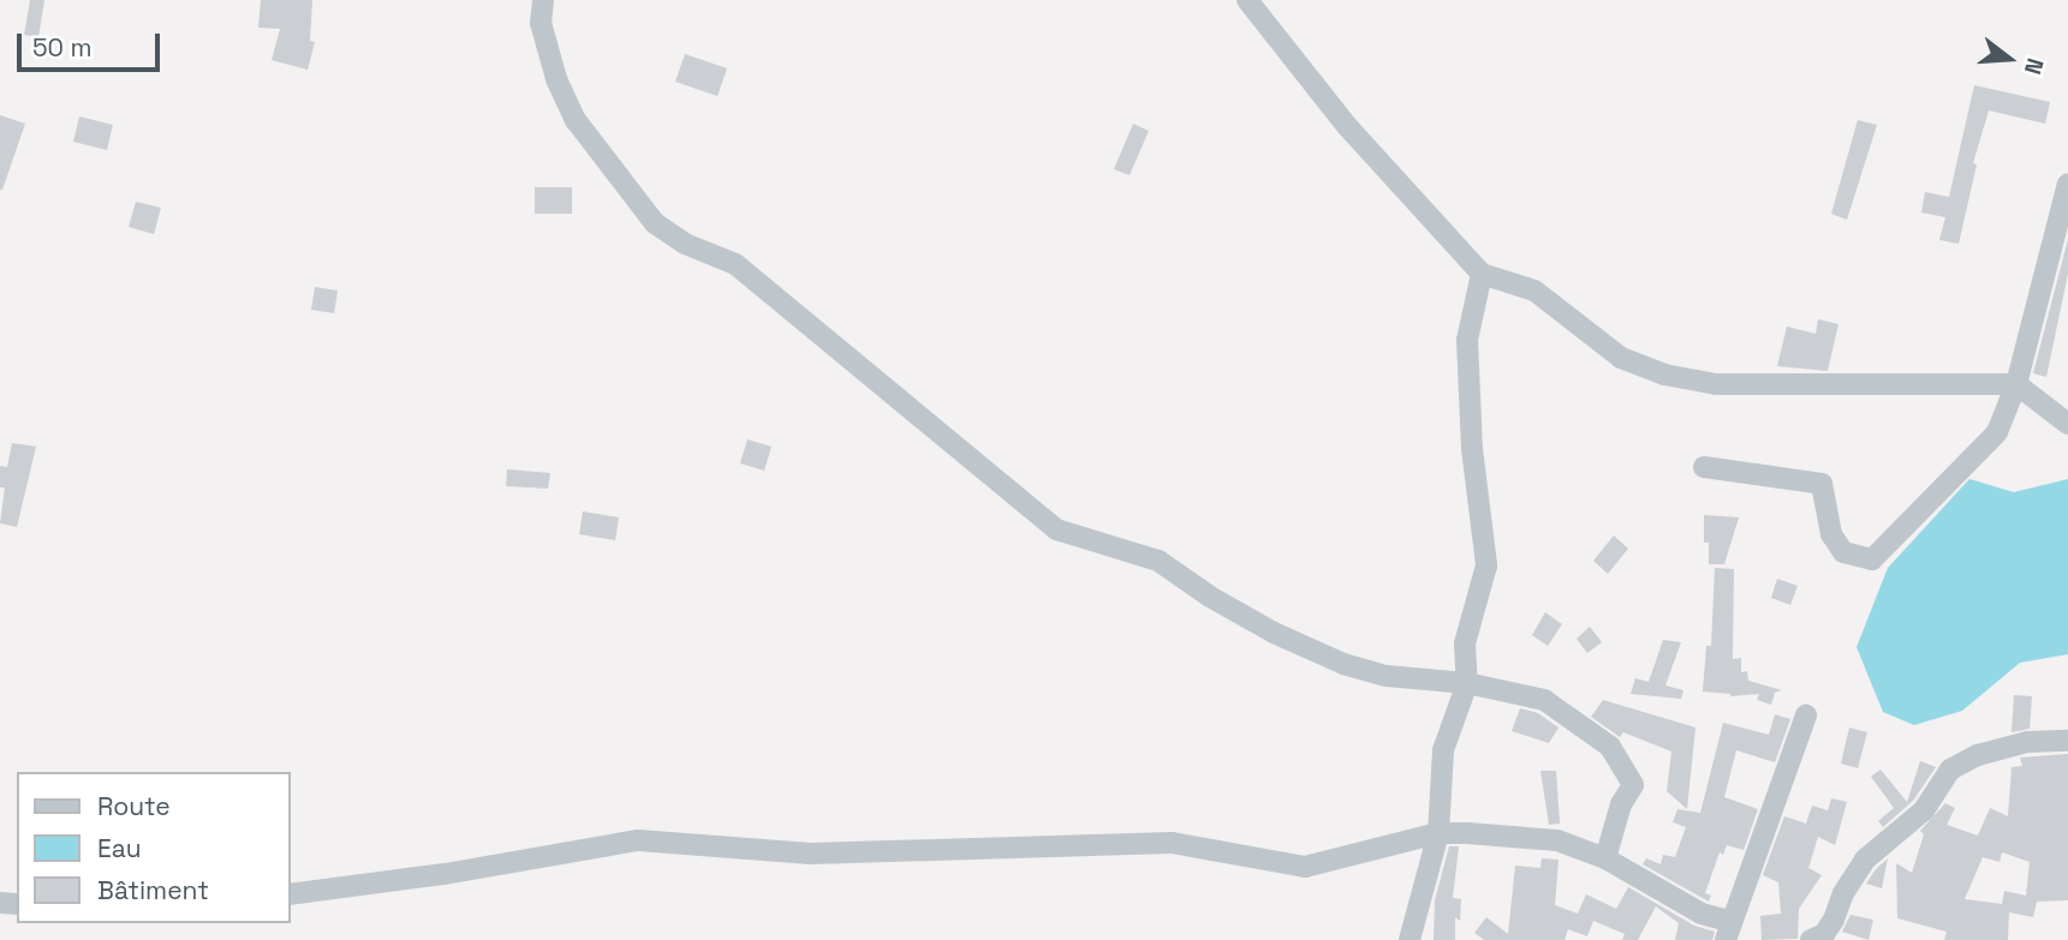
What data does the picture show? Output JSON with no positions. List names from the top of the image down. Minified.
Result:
{"legend":["Route","Eau","Bâtiment"],"scale_bar":"50 m","north":"right"}
